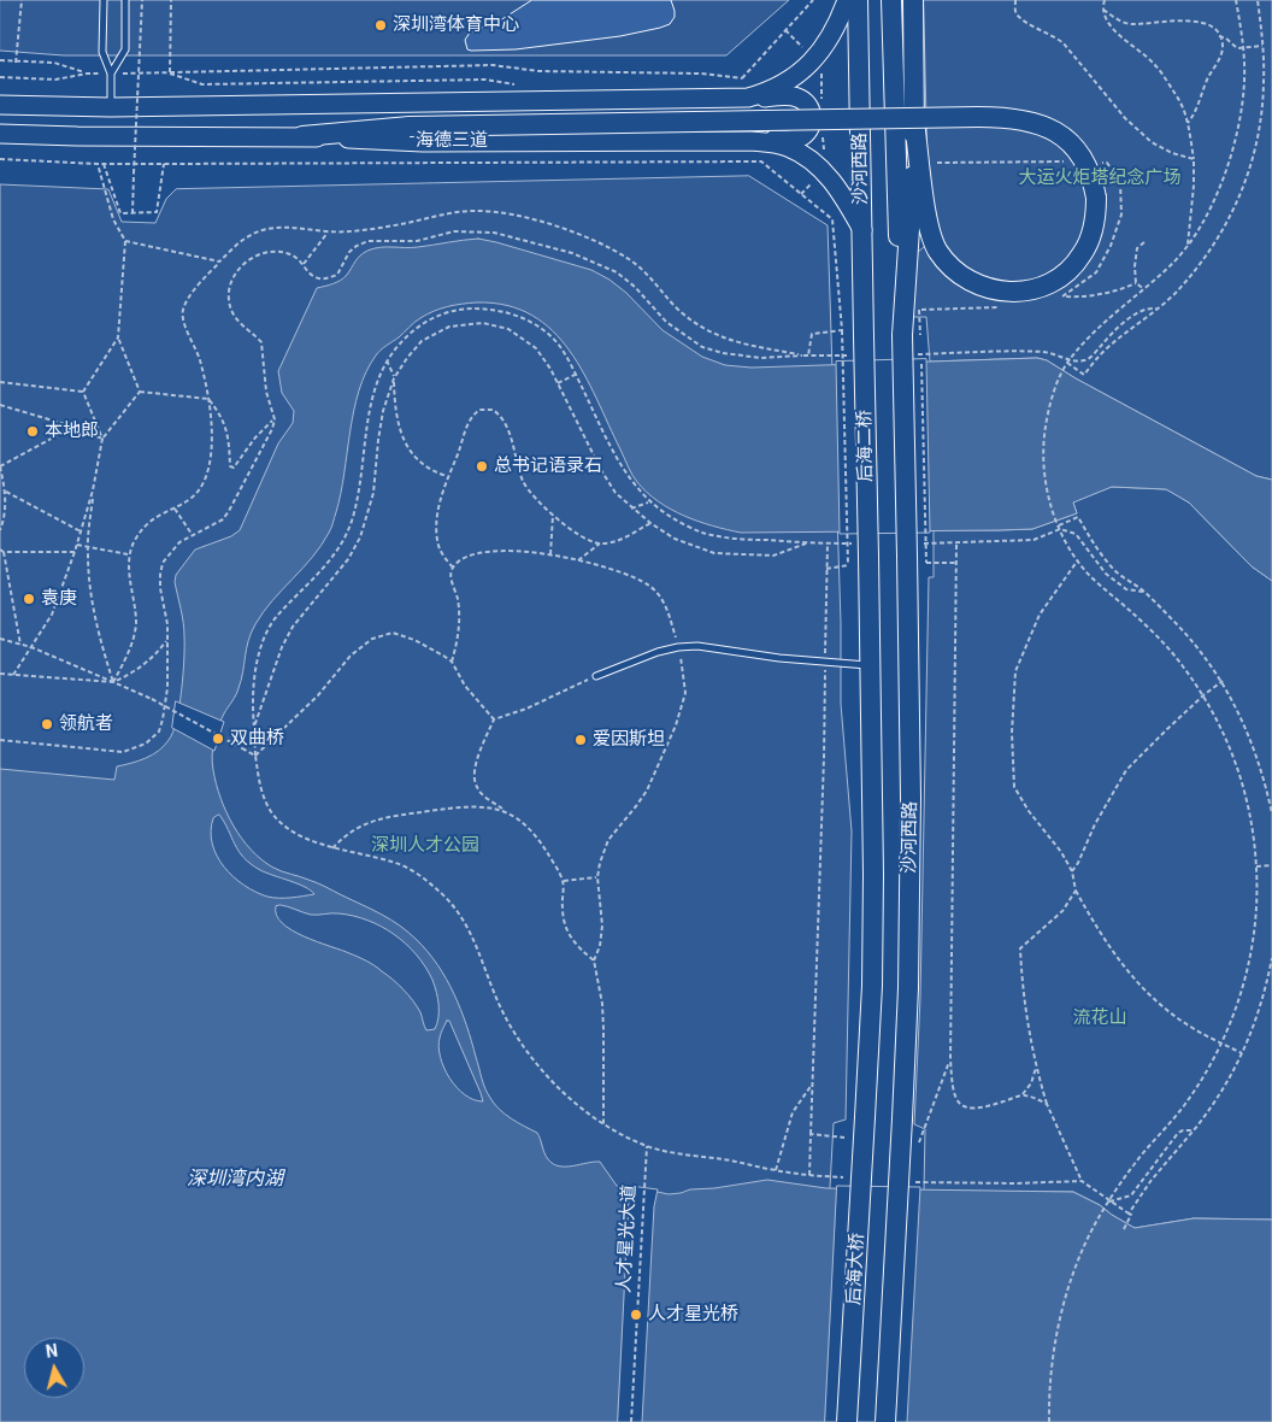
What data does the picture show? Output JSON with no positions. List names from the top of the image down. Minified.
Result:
{"streets":{"main road":["海德三道","沙河西路","后海二桥","后海大桥"],"path":["人才星光大道"]},"crossings":[["海德三道","沙河西路"],["沙河西路","后海二桥"],["沙河西路","后海大桥"]],"water":["深圳湾内湖"],"parks":["大运火炬塔纪念广场","深圳人才公园","流花山"],"places":["深圳湾体育中心","本地郎","总书记语录石","袁庚","领航者","双曲桥","爱因斯坦","人才星光桥"],"north":"top"}
